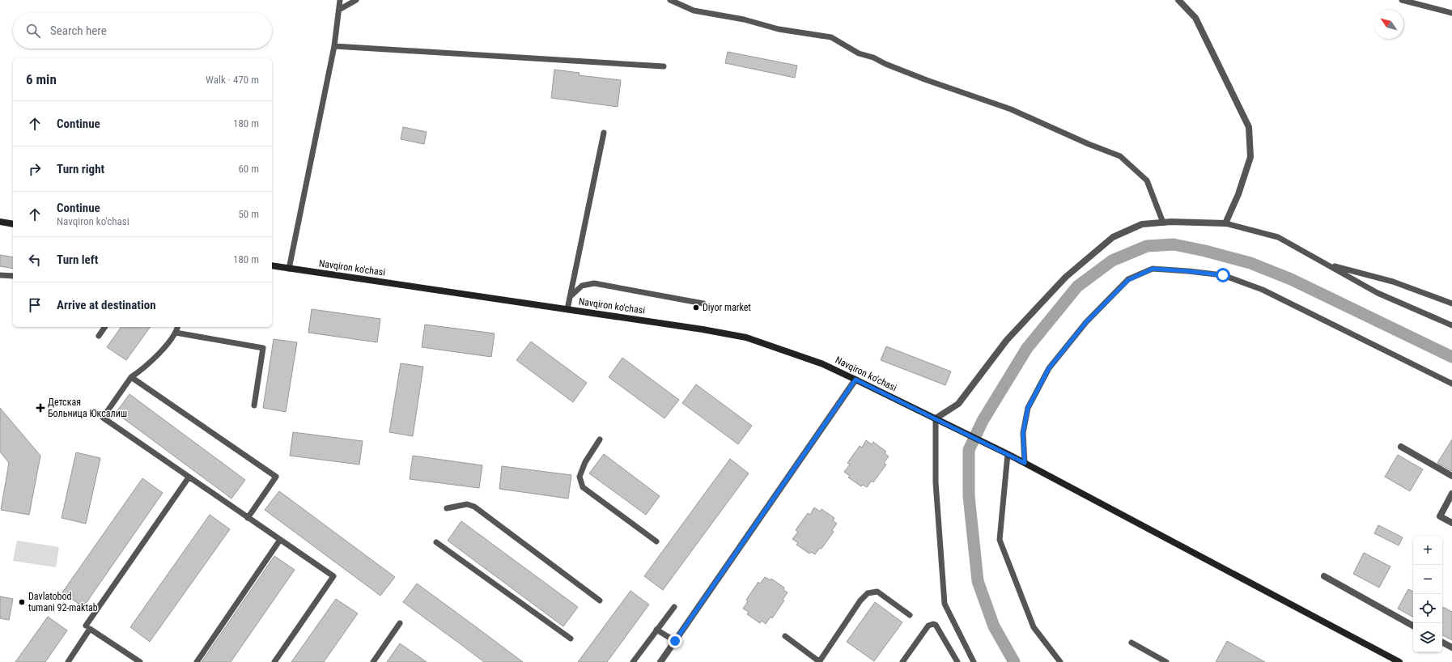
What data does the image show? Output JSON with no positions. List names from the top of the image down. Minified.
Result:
{"streets":{"main road":["Navqiron ko'chasi"]},"places":{"other":["Diyor market","Davlatobod tumani 92-maktab"],"health":["Детская Больница Юксалиш"]},"north":"top left","page":{"search":"Search here","heading":["6 min","Walk · 470 m"],"list":[["Continue","180 m"],["Turn right","60 m"],["Continue","Navqiron ko'chasi","50 m"],["Turn left","180 m"],"Arrive at destination"],"map_buttons":["+","−"]}}
